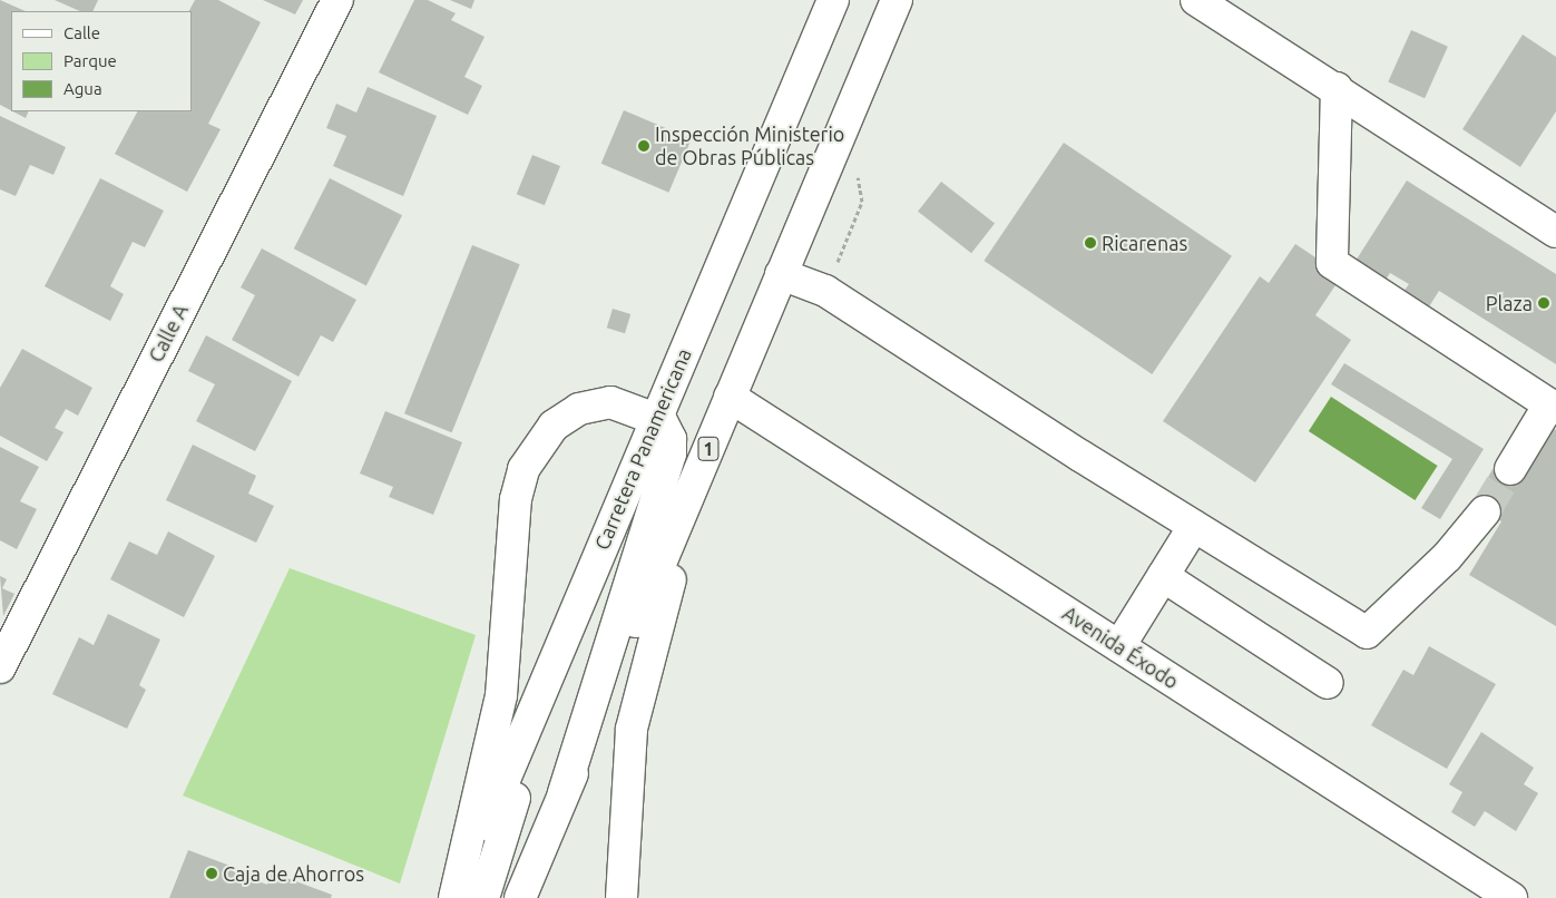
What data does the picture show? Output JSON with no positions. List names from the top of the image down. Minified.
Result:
{"streets":{"main road":["Calle A","Carretera Panamericana","1","Avenida Éxodo"]},"crossings":[["1","Avenida Éxodo"]],"places":["Inspección Ministerio de Obras Públicas","Ricarenas","Plaza","Caja de Ahorros"],"legend":["Calle","Parque","Agua"]}
